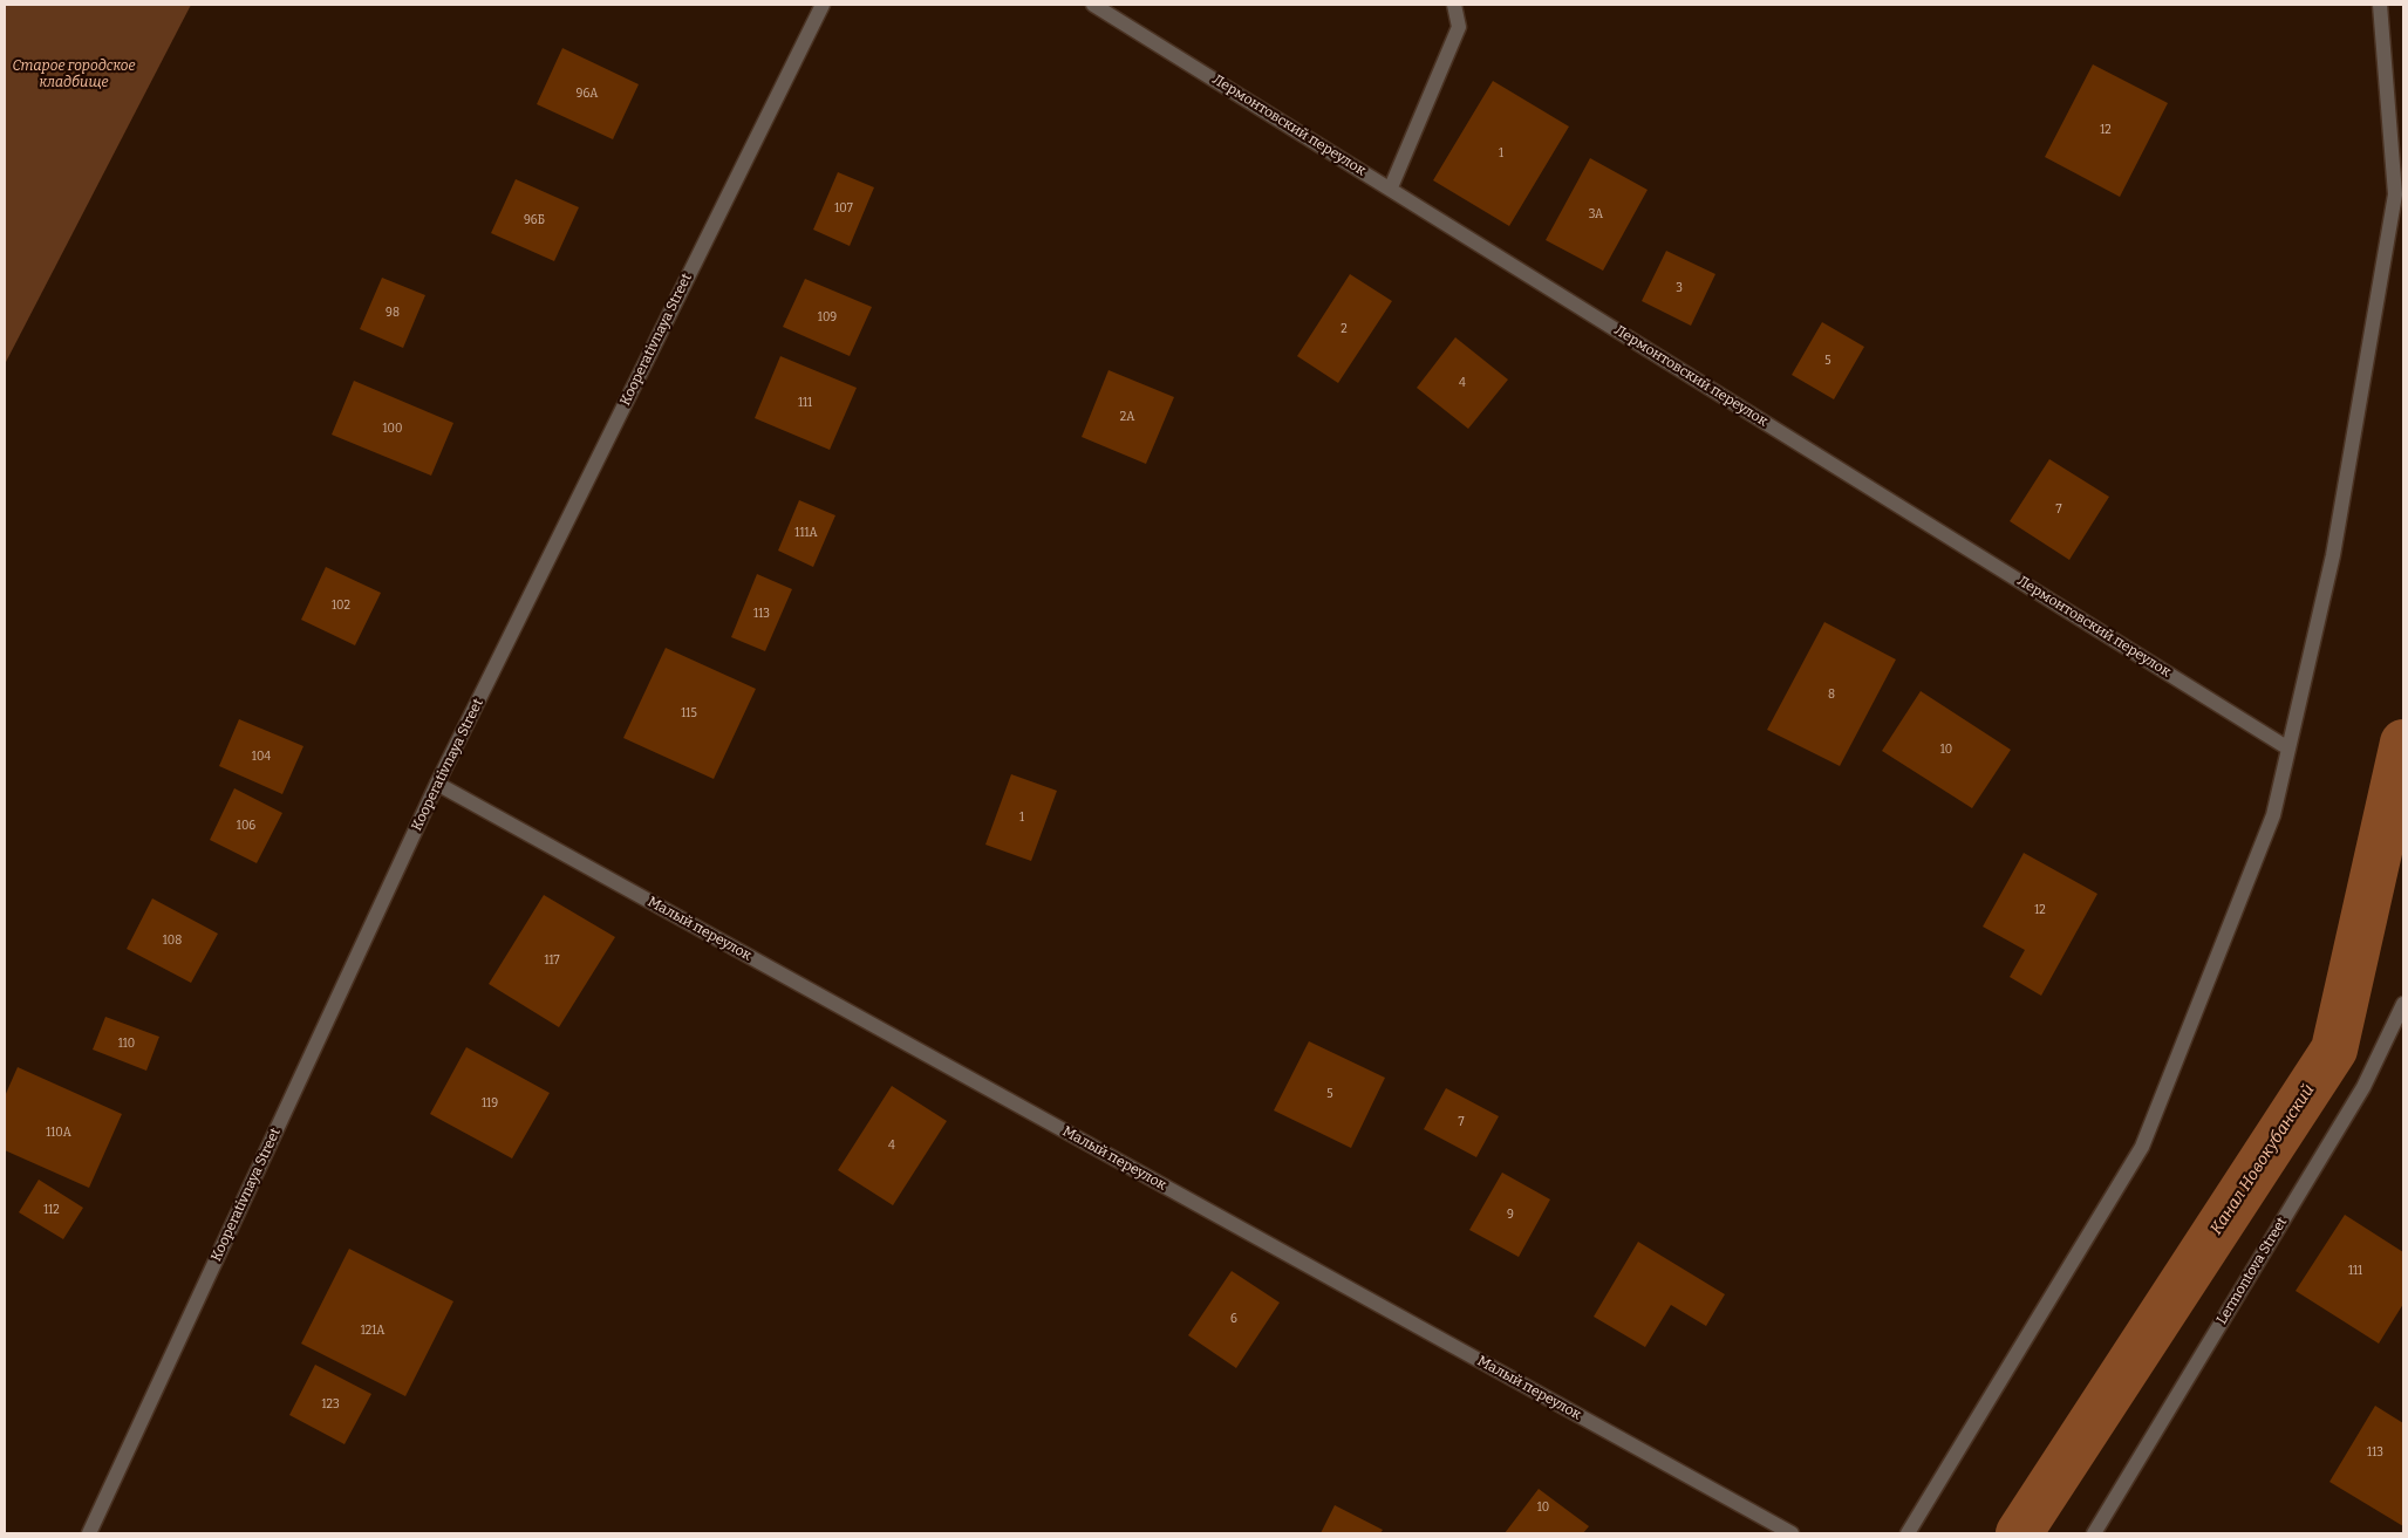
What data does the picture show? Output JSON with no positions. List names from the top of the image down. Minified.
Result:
{"streets":{"street":["Лермонтовский переулок","Kooperativnaya Street","Малый переулок","Lermontova Street"]},"crossings":[["Kooperativnaya Street","Малый переулок"]],"water":["Канал Новокубанский"],"parks":["Старое городское кладбище"],"house_numbers":["96А","12","1","107","3А","96Б","3","98","109","2","5","4","111","2А","100","7","111А","102","113","8","115","10","104","1","106","12","108","117","110","5","119","7","110А","4","112","9","111","6","121А","123","113","10"]}
